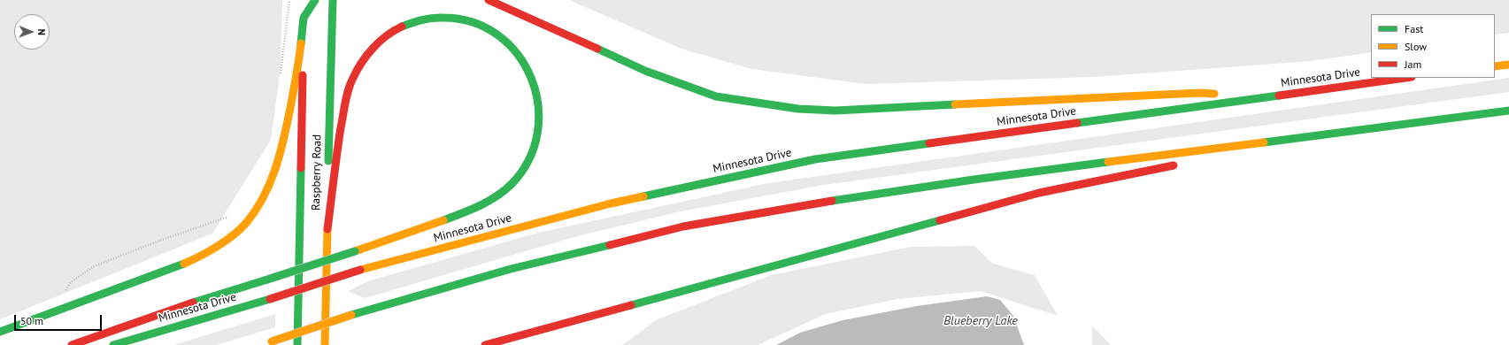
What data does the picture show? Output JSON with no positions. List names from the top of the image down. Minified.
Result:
{"streets":{"main road":["Minnesota Drive","Raspberry Road"]},"water":["Blueberry Lake"],"legend":["Fast","Slow","Jam"],"scale_bar":"50 m","north":"right"}
